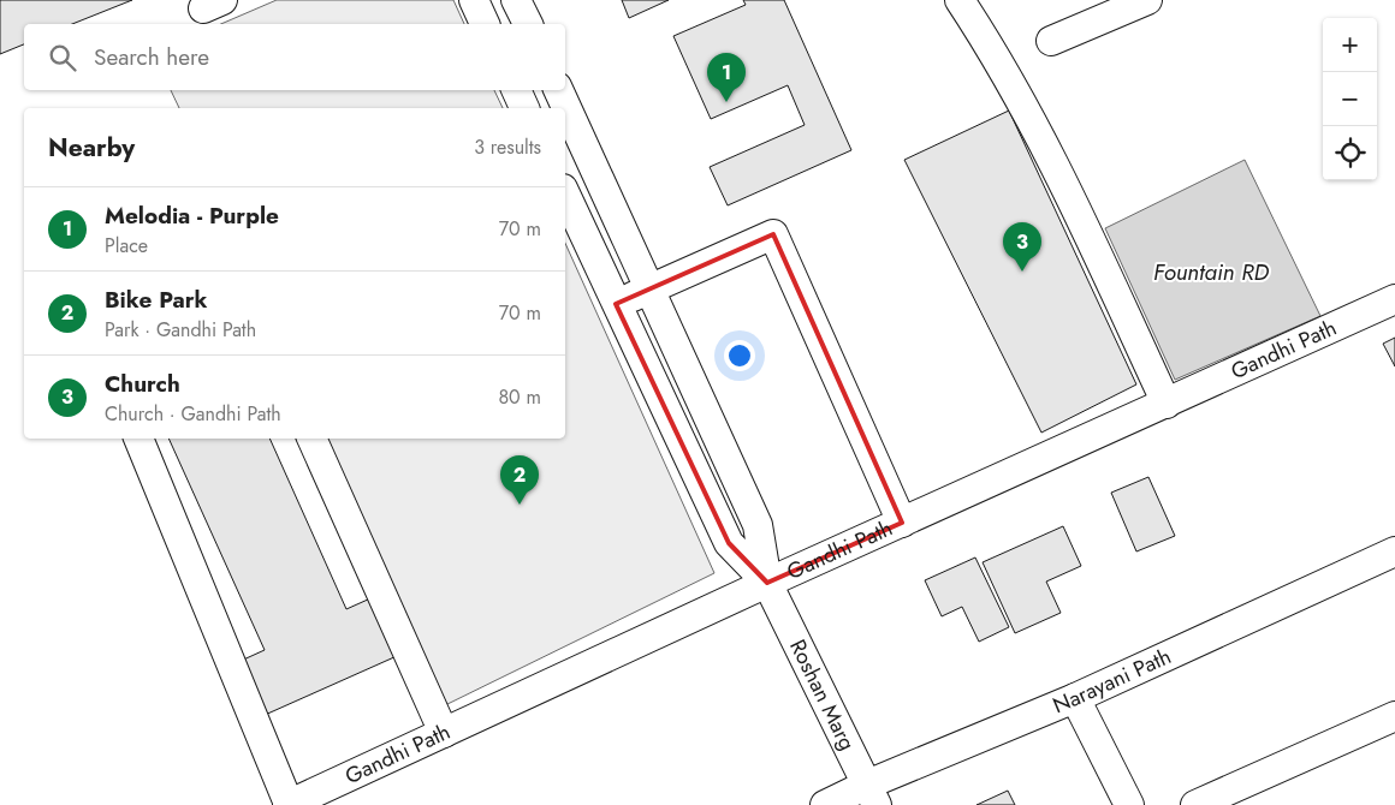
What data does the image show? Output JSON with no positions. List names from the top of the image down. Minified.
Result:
{"streets":{"street":["Gandhi Path","Narayani Path","Roshan Marg"]},"crossings":[["Gandhi Path","Roshan Marg"],["Narayani Path","Roshan Marg"]],"water":["Fountain RD"],"page":{"map_buttons":["+","−"],"search":"Search here","pins":["1","3","2"],"heading":["Nearby","3 results"],"list":[{"mark":"1","name":"Melodia - Purple","note":"Place","value":"70 m"},{"mark":"2","name":"Bike Park","note":"Park · Gandhi Path","value":"70 m"},{"mark":"3","name":"Church","note":"Church · Gandhi Path","value":"80 m"}]}}
